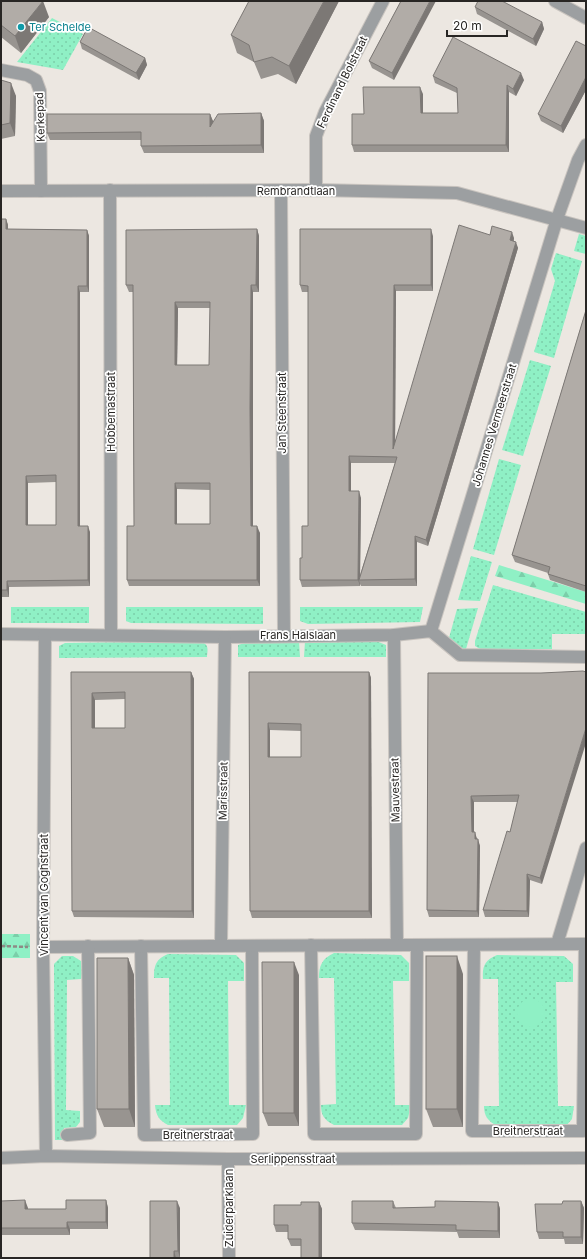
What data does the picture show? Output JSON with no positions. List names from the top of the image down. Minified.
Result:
{"streets":{"street":["Ferdinand Bolstraat","Kerkepad","Rembrandtlaan","Hobbemastraat","Jan Steenstraat","Johannes Vermeerstraat","Frans Halslaan","Mauvestraat","Marisstraat","Vincent van Goghstraat","Breitnerstraat","Serlippensstraat","Zuiderparklaan"]},"crossings":[["Ferdinand Bolstraat","Rembrandtlaan"],["Kerkepad","Rembrandtlaan"],["Rembrandtlaan","Hobbemastraat"],["Rembrandtlaan","Jan Steenstraat"],["Rembrandtlaan","Johannes Vermeerstraat"],["Hobbemastraat","Frans Halslaan"],["Jan Steenstraat","Frans Halslaan"],["Johannes Vermeerstraat","Frans Halslaan"],["Frans Halslaan","Mauvestraat"],["Frans Halslaan","Marisstraat"],["Frans Halslaan","Vincent van Goghstraat"],["Mauvestraat","Breitnerstraat"],["Marisstraat","Breitnerstraat"],["Vincent van Goghstraat","Breitnerstraat"],["Vincent van Goghstraat","Serlippensstraat"],["Serlippensstraat","Zuiderparklaan"]],"places":["Ter Schelde"],"scale_bar":"20 m"}
